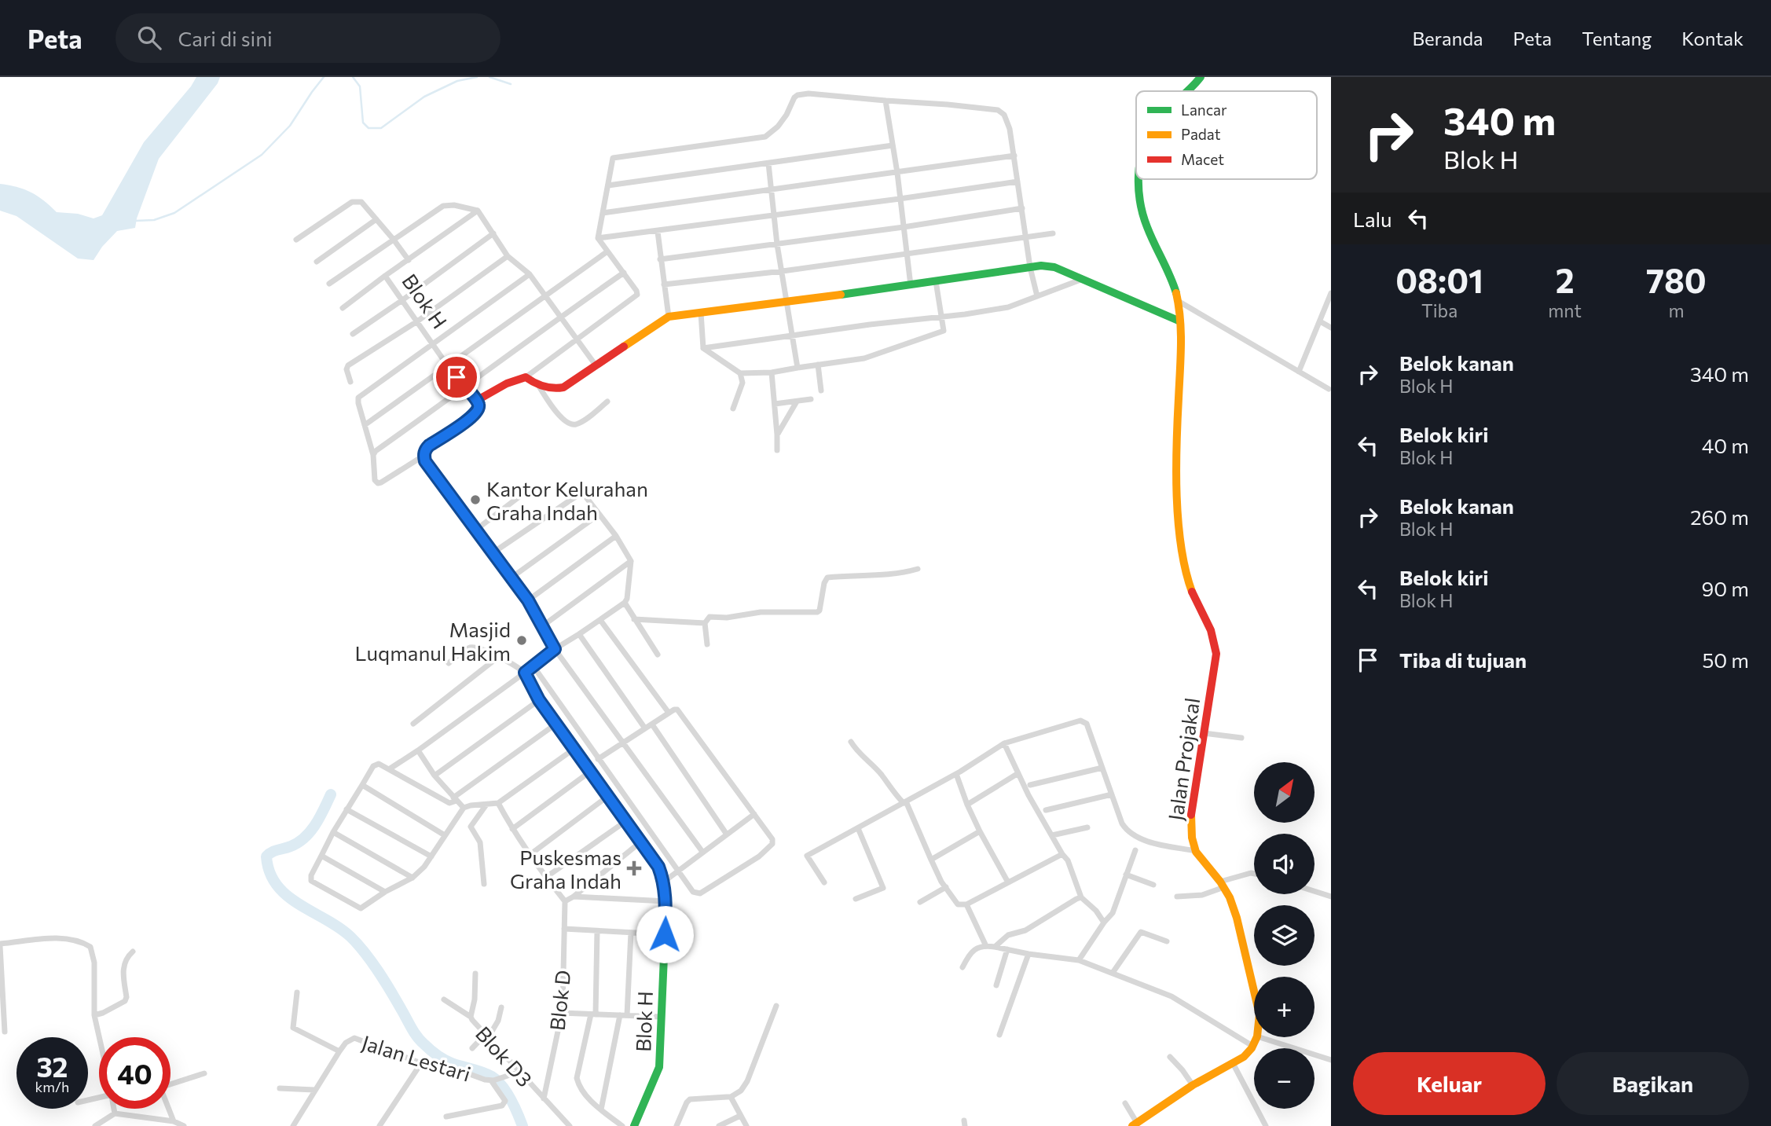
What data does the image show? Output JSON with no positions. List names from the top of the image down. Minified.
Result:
{"streets":{"street":["Blok H","Jalan Projakal","Blok D","Blok D3","Jalan Lestari"]},"crossings":[["Blok D","Blok D3"],["Blok D3","Jalan Lestari"]],"places":{"other":["Kantor Kelurahan Graha Indah","Masjid Luqmanul Hakim"],"health":["Puskesmas Graha Indah"]},"legend":["Lancar","Padat","Macet"],"north":"top right","page":{"header":"Peta","search":"Cari di sini","nav":["Beranda","Peta","Tentang","Kontak"],"turn":["340 m","Blok H"],"then":"Lalu","eta":["08:01","Tiba","2","mnt","780","m"],"list":[{"name":"Belok kanan","note":"Blok H","value":"340 m"},{"name":"Belok kiri","note":"Blok H","value":"40 m"},{"name":"Belok kanan","note":"Blok H","value":"260 m"},{"name":"Belok kiri","note":"Blok H","value":"90 m"},{"name":"Tiba di tujuan","value":"50 m"}],"map_buttons":["+","−"],"speed":"32 km/h","limit":"40","buttons":["Keluar","Bagikan"]}}
